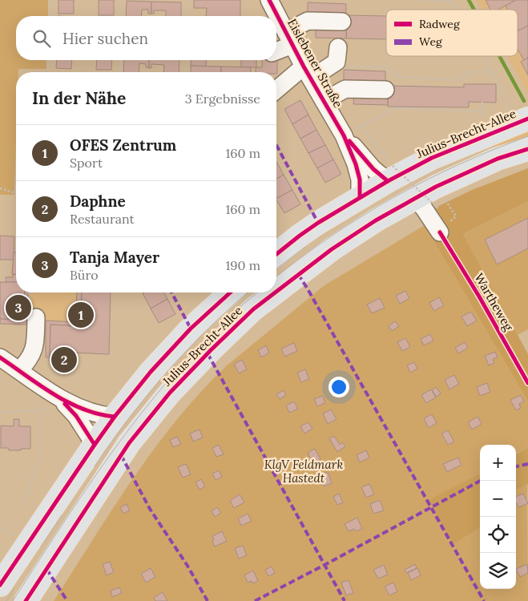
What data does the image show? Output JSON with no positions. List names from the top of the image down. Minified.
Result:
{"streets":{"main road":["Julius-Brecht-Allee"],"street":["Eislebener Straße"],"cycle path":["Wartheweg"]},"crossings":[["Eislebener Straße","Julius-Brecht-Allee"]],"parks":["KlgV Feldmark Hastedt"],"legend":["Radweg","Weg"],"page":{"search":"Hier suchen","heading":["In der Nähe","3 Ergebnisse"],"list":[{"mark":"1","name":"OFES Zentrum","note":"Sport","value":"160 m"},{"mark":"2","name":"Daphne","note":"Restaurant","value":"160 m"},{"mark":"3","name":"Tanja Mayer","note":"Büro","value":"190 m"}],"pins":["3","1","2"],"map_buttons":["+","−"]}}
